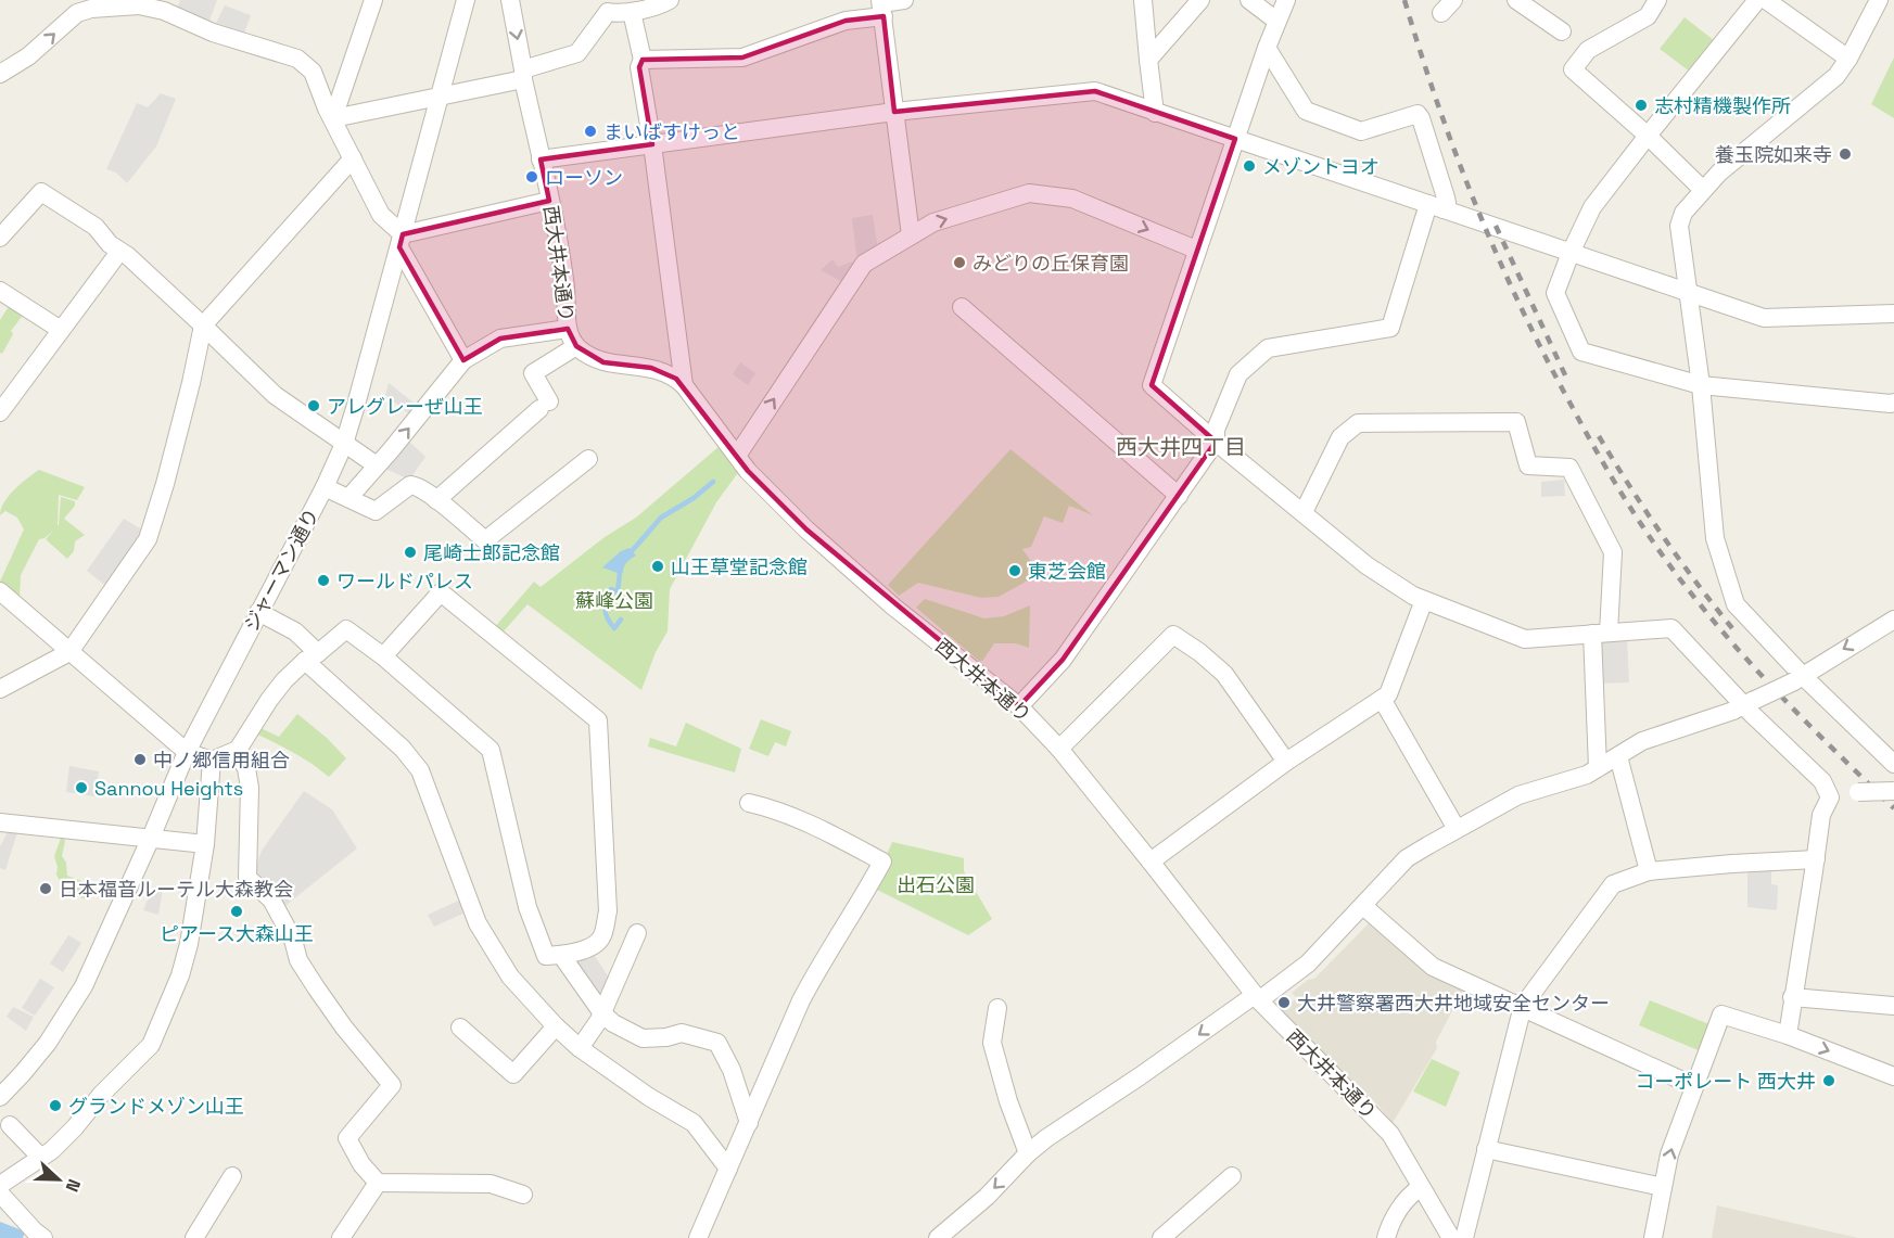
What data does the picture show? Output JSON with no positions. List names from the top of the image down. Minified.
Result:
{"streets":{"street":["西大井本通り","ジャーマン通り"]},"districts":["西大井四丁目"],"parks":["蘇峰公園","出石公園"],"places":["志村精機製作所","まいばすけっと","養玉院如来寺","メゾントヨオ","ローソン","みどりの丘保育園","アレグレーぜ山王","尾崎士郎記念館","山王草堂記念館","東芝会館","ワールドパレス","中ノ郷信用組合","Sannou Heights","日本福音ルーテル大森教会","ピアース大森山王","大井警察署西大井地域安全センター","コーポレート 西大井","グランドメゾン山王"],"north":"right"}
